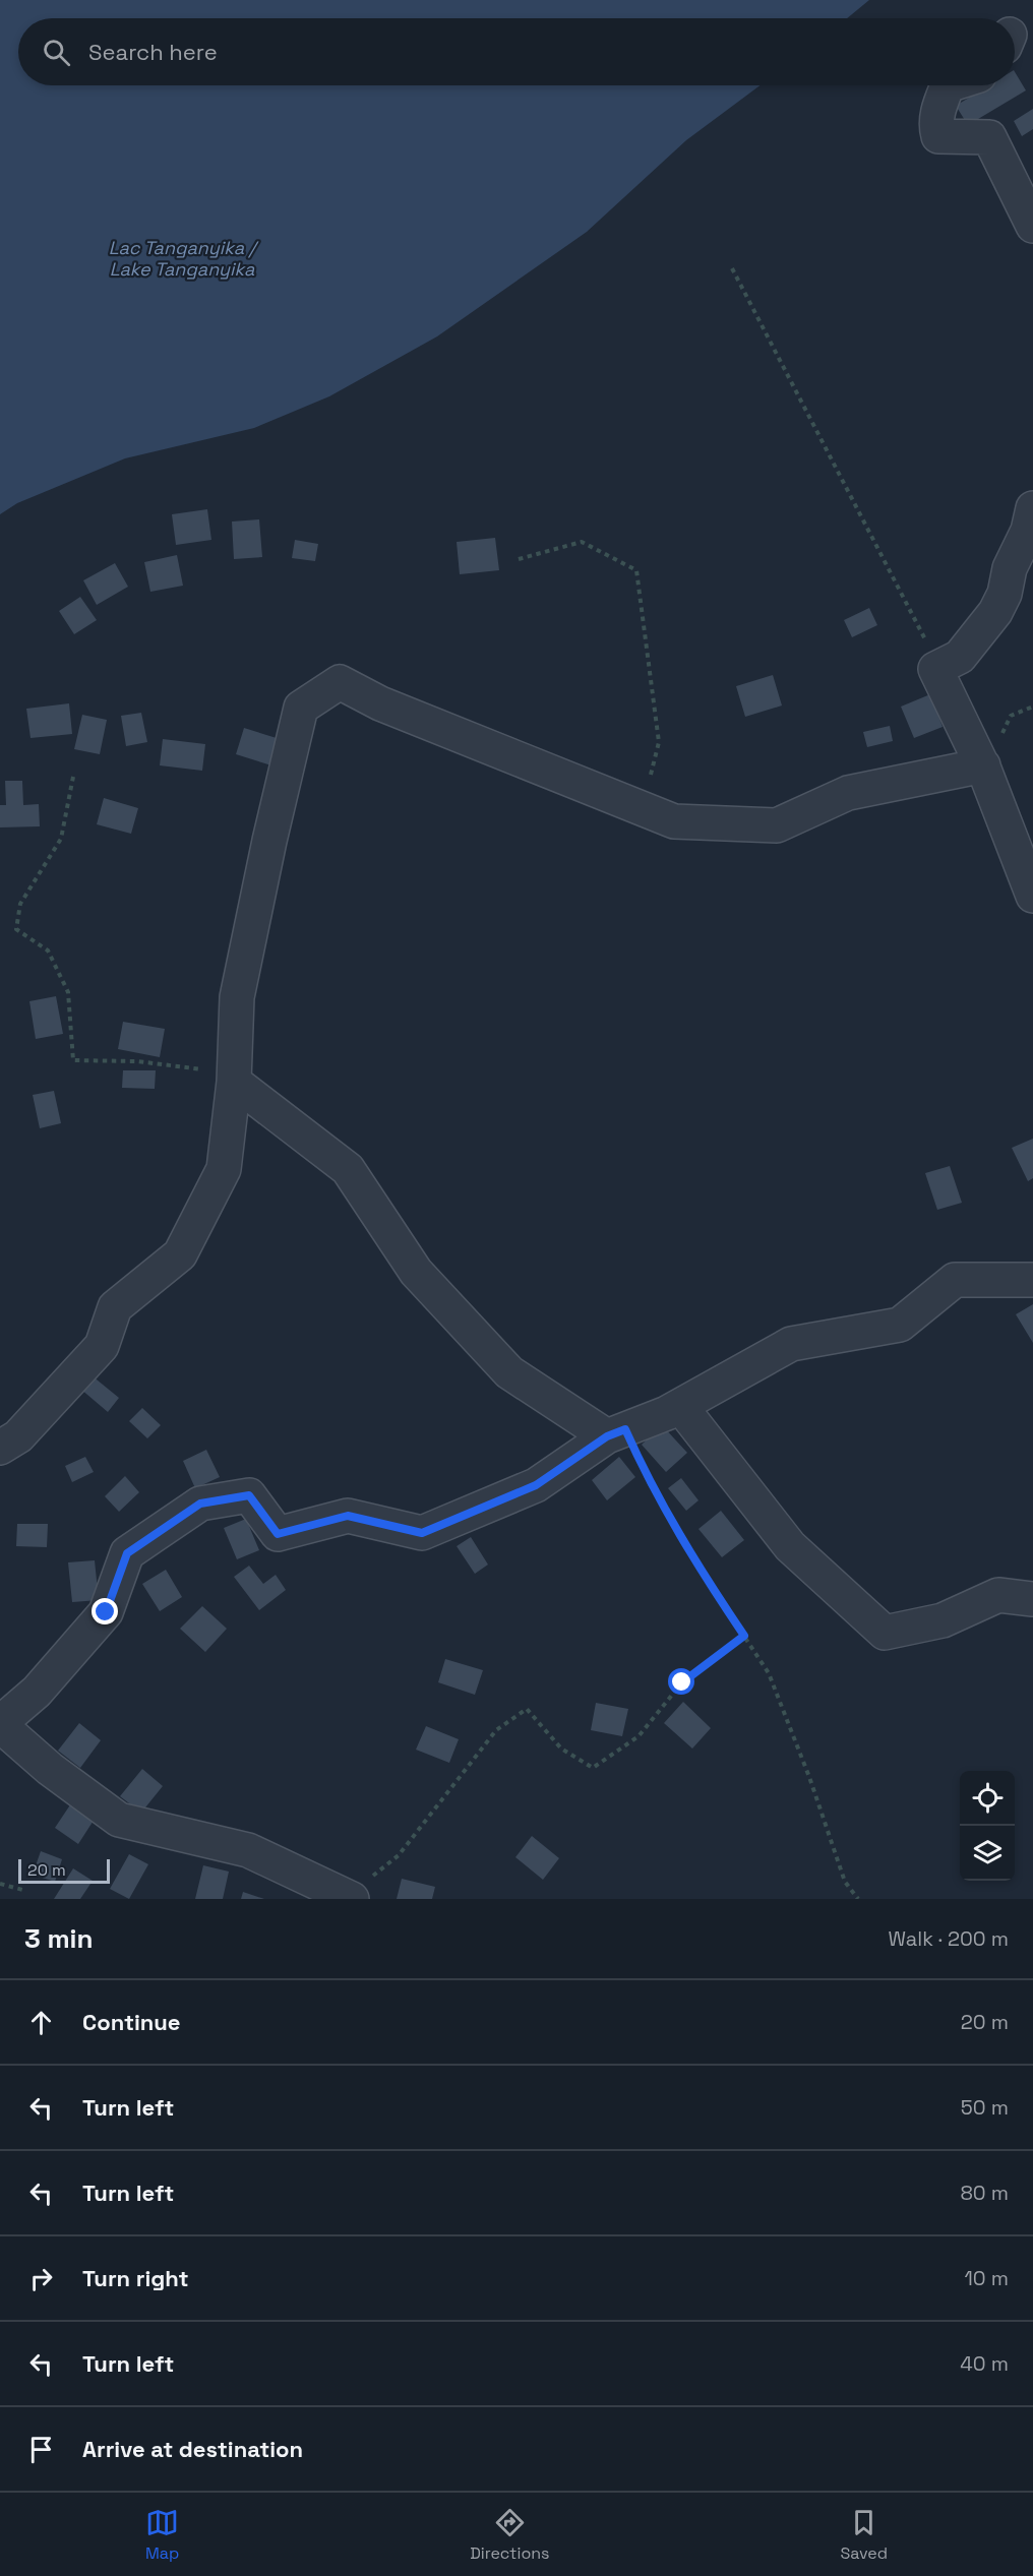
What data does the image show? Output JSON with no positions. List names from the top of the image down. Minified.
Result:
{"water":["Lac Tanganyika / Lake Tanganyika"],"scale_bar":"20 m","page":{"search":"Search here","scale":"20 m","heading":["3 min","Walk · 200 m"],"list":[["Continue","20 m"],["Turn left","50 m"],["Turn left","80 m"],["Turn right","10 m"],["Turn left","40 m"],"Arrive at destination"],"nav":["Map","Directions","Saved"]}}
